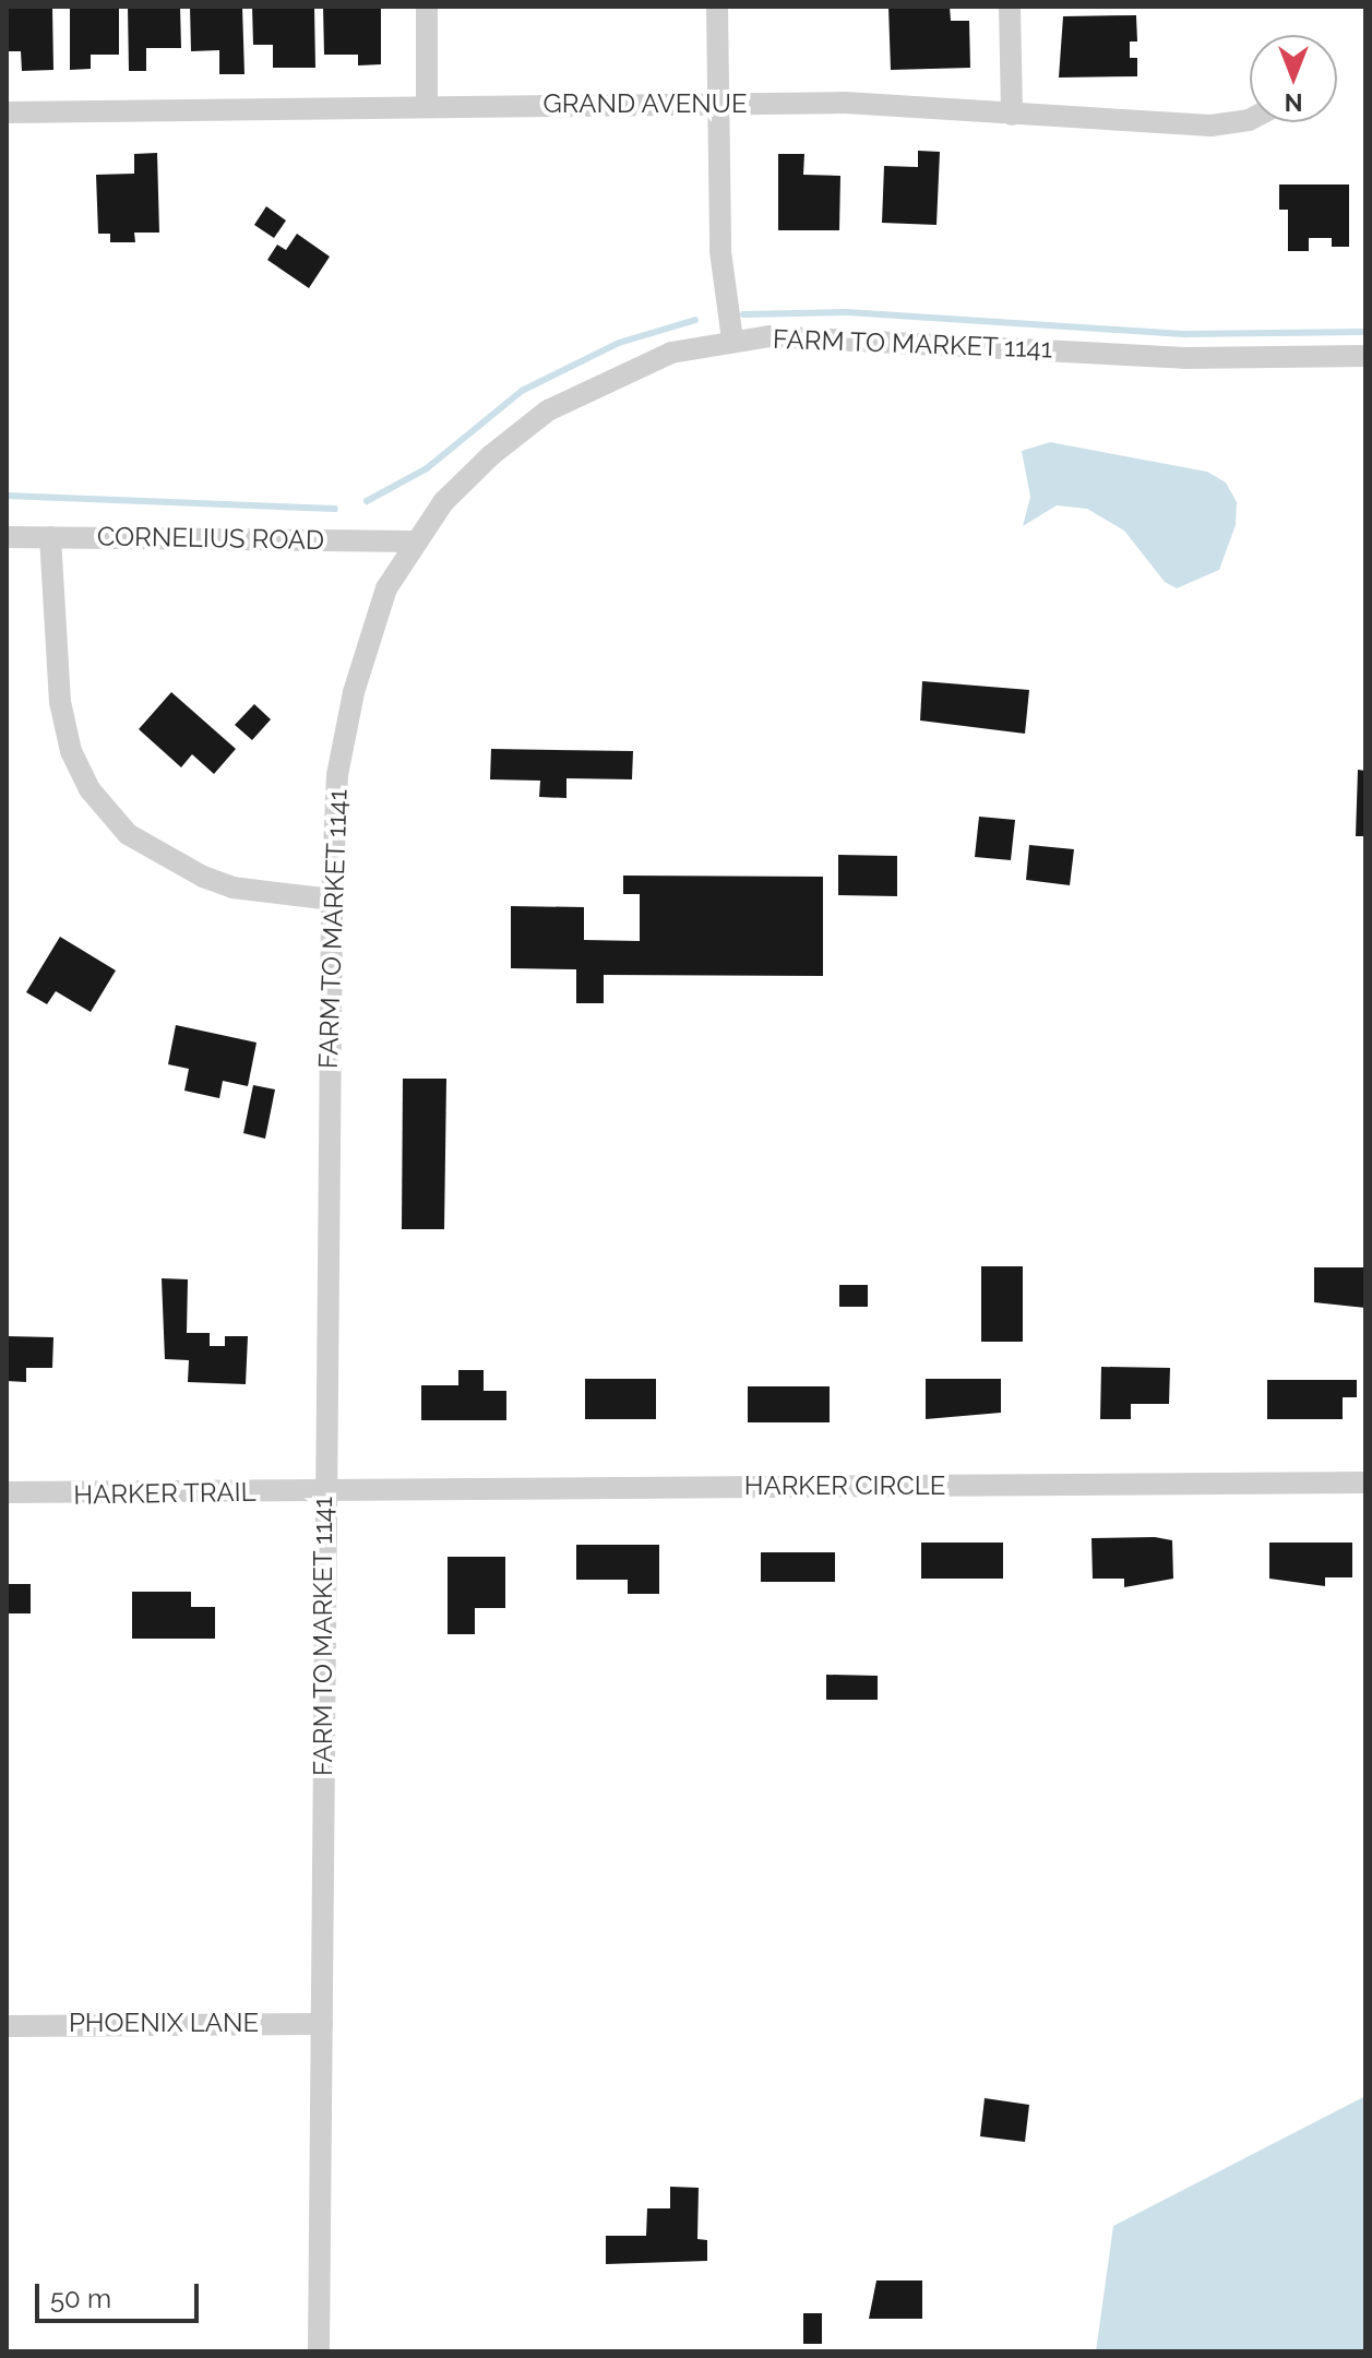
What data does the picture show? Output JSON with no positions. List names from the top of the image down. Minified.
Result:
{"streets":{"street":["GRAND AVENUE","FARM TO MARKET 1141","CORNELIUS ROAD","HARKER CIRCLE","HARKER TRAIL","PHOENIX LANE"]},"crossings":[["FARM TO MARKET 1141","CORNELIUS ROAD"],["FARM TO MARKET 1141","HARKER CIRCLE"],["FARM TO MARKET 1141","HARKER TRAIL"],["FARM TO MARKET 1141","PHOENIX LANE"],["HARKER CIRCLE","HARKER TRAIL"]],"scale_bar":"50 m","north":"bottom"}
